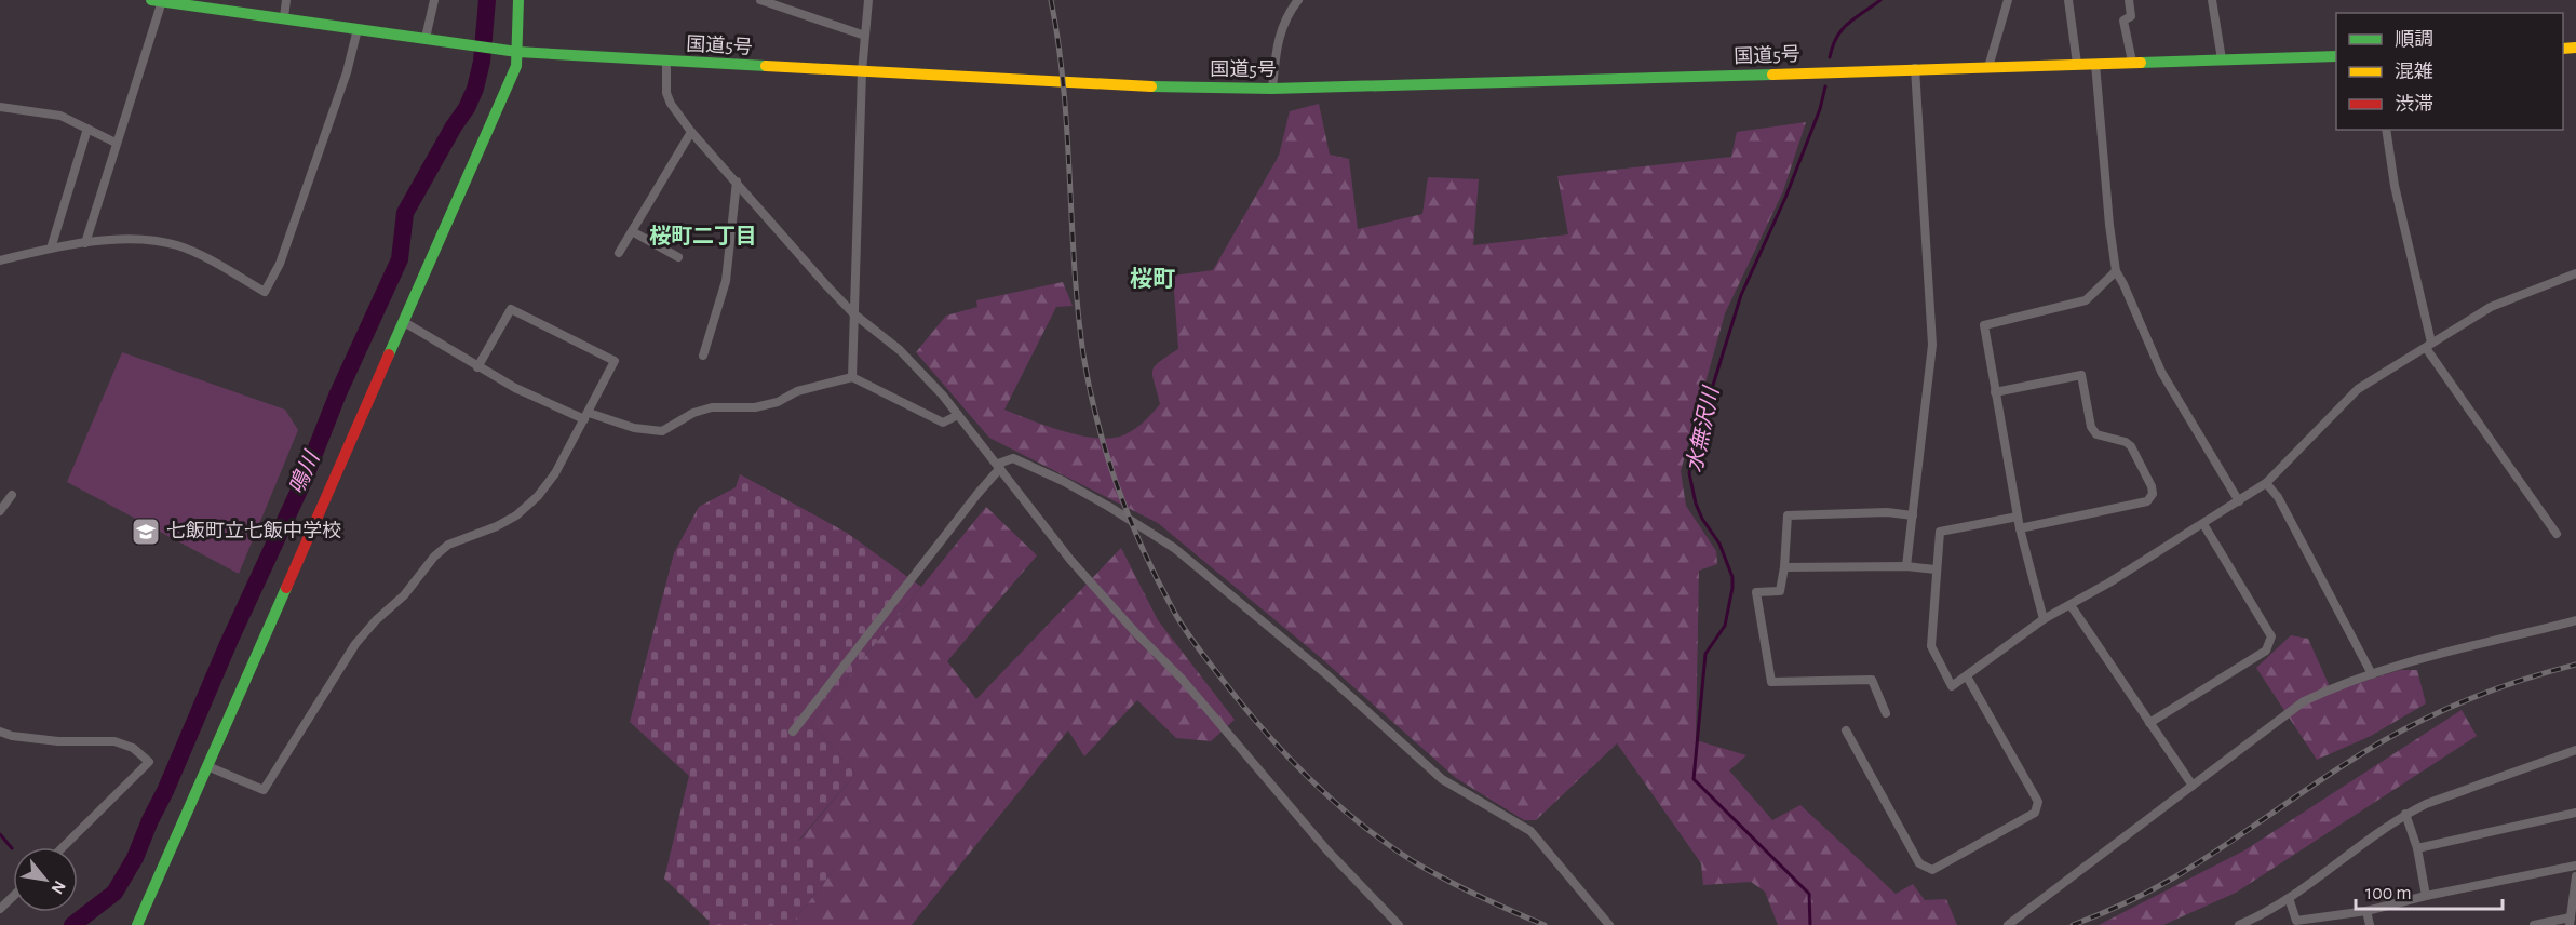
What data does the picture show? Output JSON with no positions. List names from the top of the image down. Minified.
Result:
{"streets":{"main road":["国道5号"]},"districts":["桜町二丁目","桜町"],"water":["水無沢川","鳴川"],"places":{"school or university":["七飯町立七飯中学校"]},"legend":["順調","混雑","渋滞"],"scale_bar":"100 m","north":"bottom right"}
